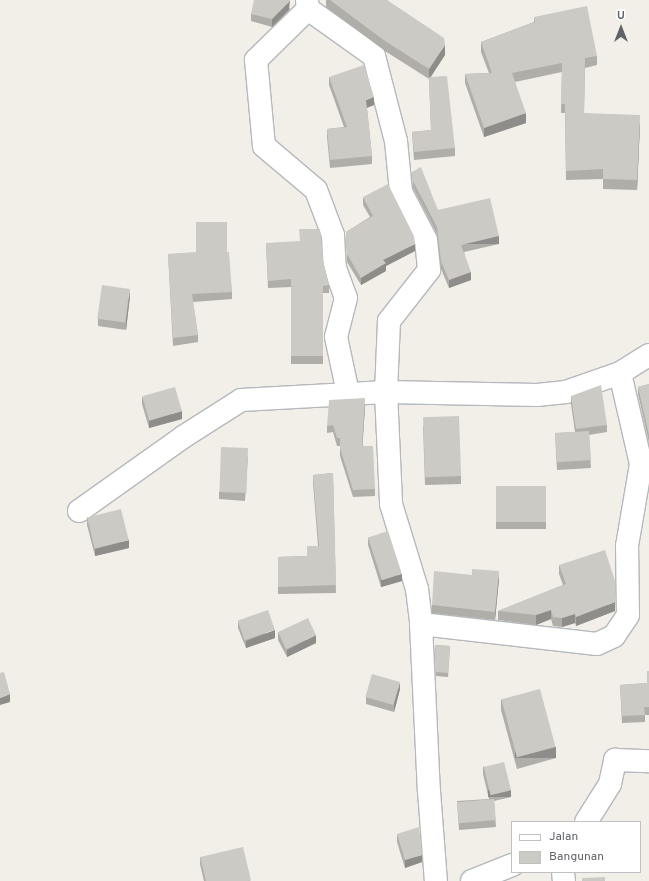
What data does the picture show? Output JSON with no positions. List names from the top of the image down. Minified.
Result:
{"legend":["Jalan","Bangunan"],"north":"top"}
